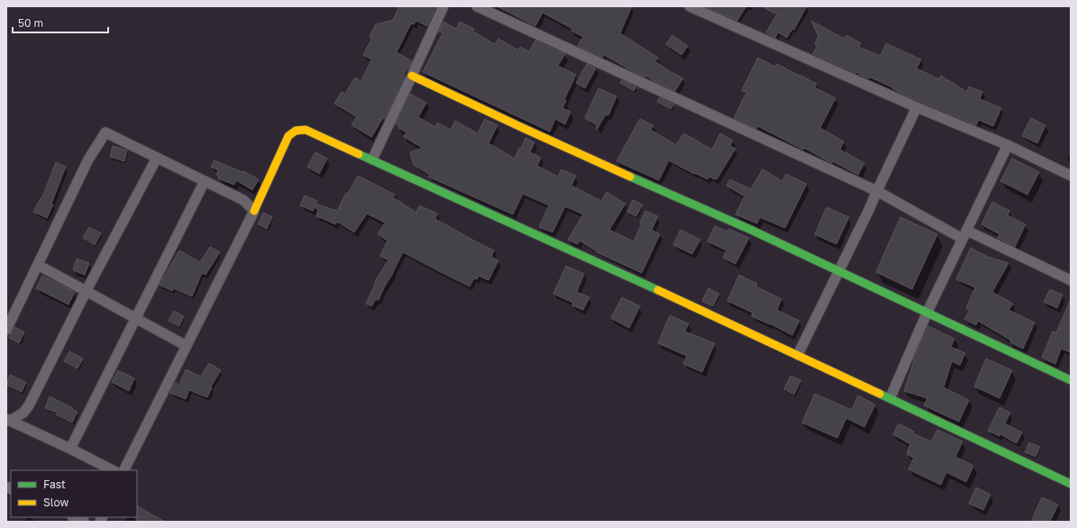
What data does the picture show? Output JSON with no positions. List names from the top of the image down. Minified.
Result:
{"legend":["Fast","Slow"],"scale_bar":"50 m"}
